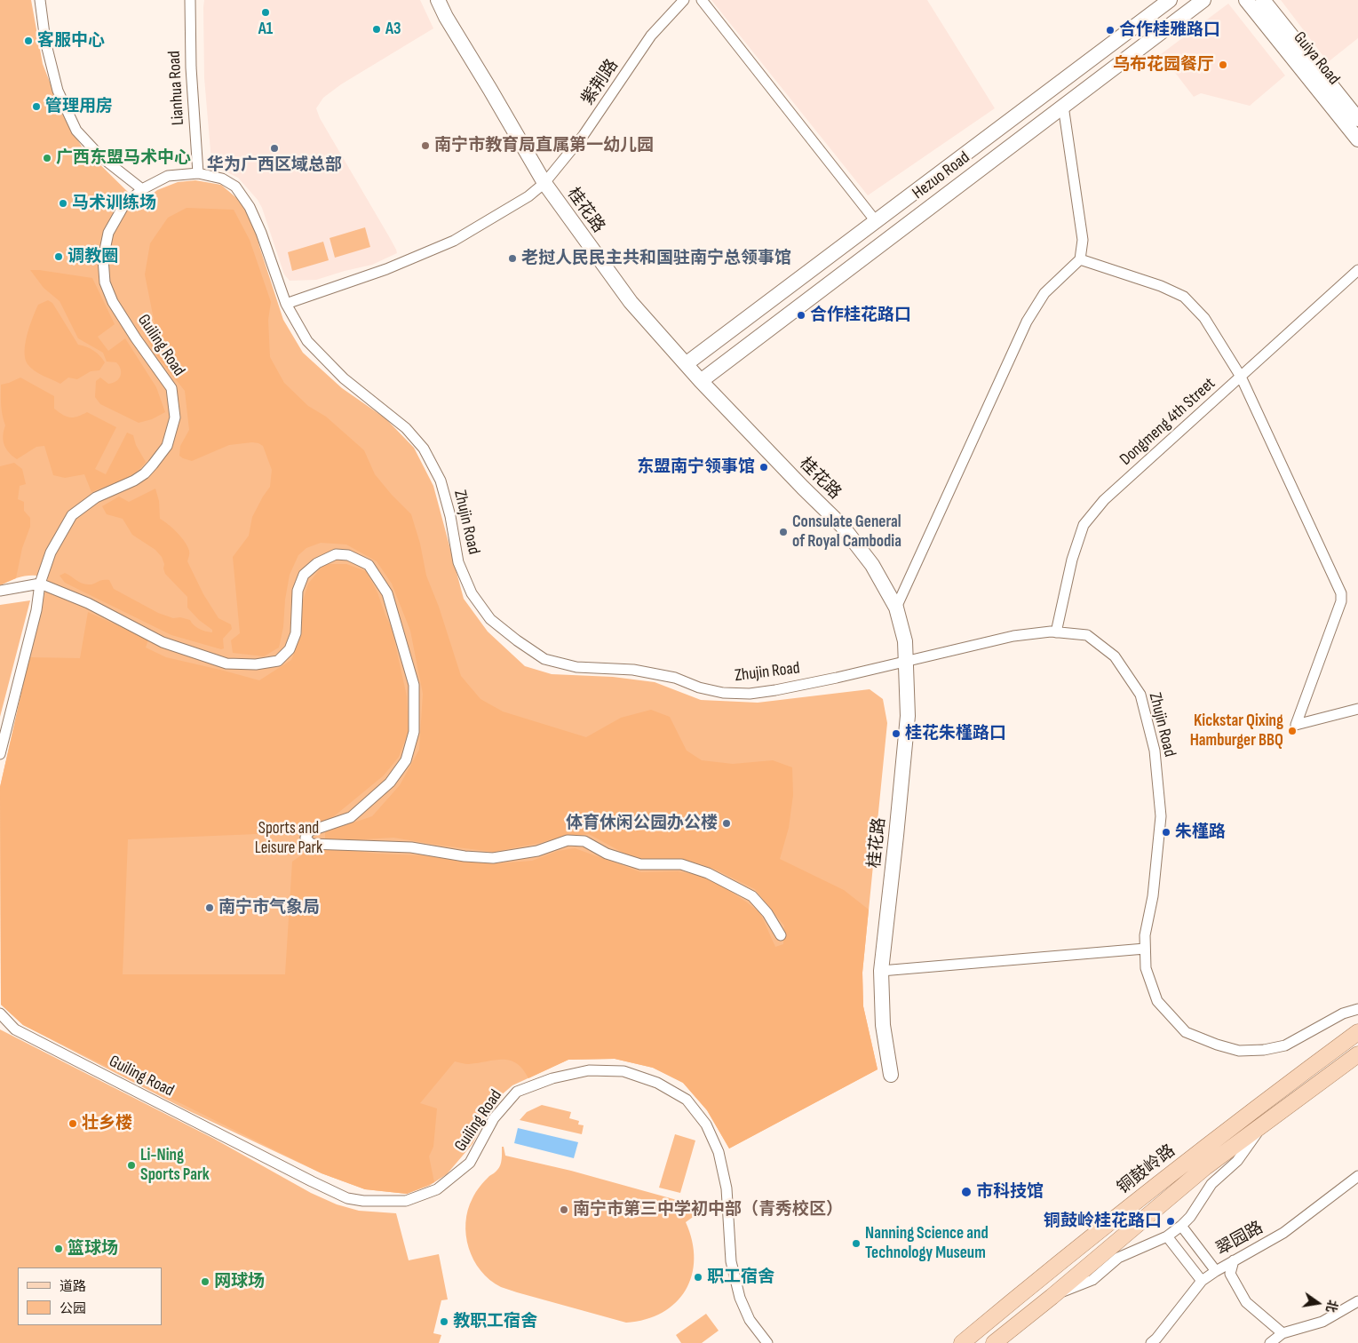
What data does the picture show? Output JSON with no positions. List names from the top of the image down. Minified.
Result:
{"streets":{"main road":["铜鼓岭路"],"street":["Guiya Road","紫荆路","Lianhua Road","Hezuo Road","桂花路","Guiling Road","Dongmeng 4th Street","Zhujin Road","翠园路"]},"crossings":[["紫荆路","桂花路"],["Lianhua Road","Guiling Road"],["Hezuo Road","桂花路"],["桂花路","Zhujin Road"],["Guiling Road","Zhujin Road"],["Dongmeng 4th Street","Zhujin Road"]],"parks":["Sports and Leisure Park"],"places":["A1","A3","合作桂雅路口","客服中心","乌布花园餐厅","管理用房","南宁市教育局直属第一幼儿园","华为广西区域总部","广西东盟马术中心","马术训练场","调教圈","老挝人民民主共和国驻南宁总领事馆","合作桂花路口","东盟南宁领事馆","Consulate General of Royal Cambodia","Kickstar Qixing Hamburger BBQ","桂花朱槿路口","体育休闲公园办公楼","朱槿路","南宁市气象局","壮乡楼","Li-Ning Sports Park","市科技馆","南宁市第三中学初中部（青秀校区）","铜鼓岭桂花路口","Nanning Science and Technology Museum","篮球场","职工宿舍","网球场","教职工宿舍"],"legend":["道路","公园"],"north":"right"}
